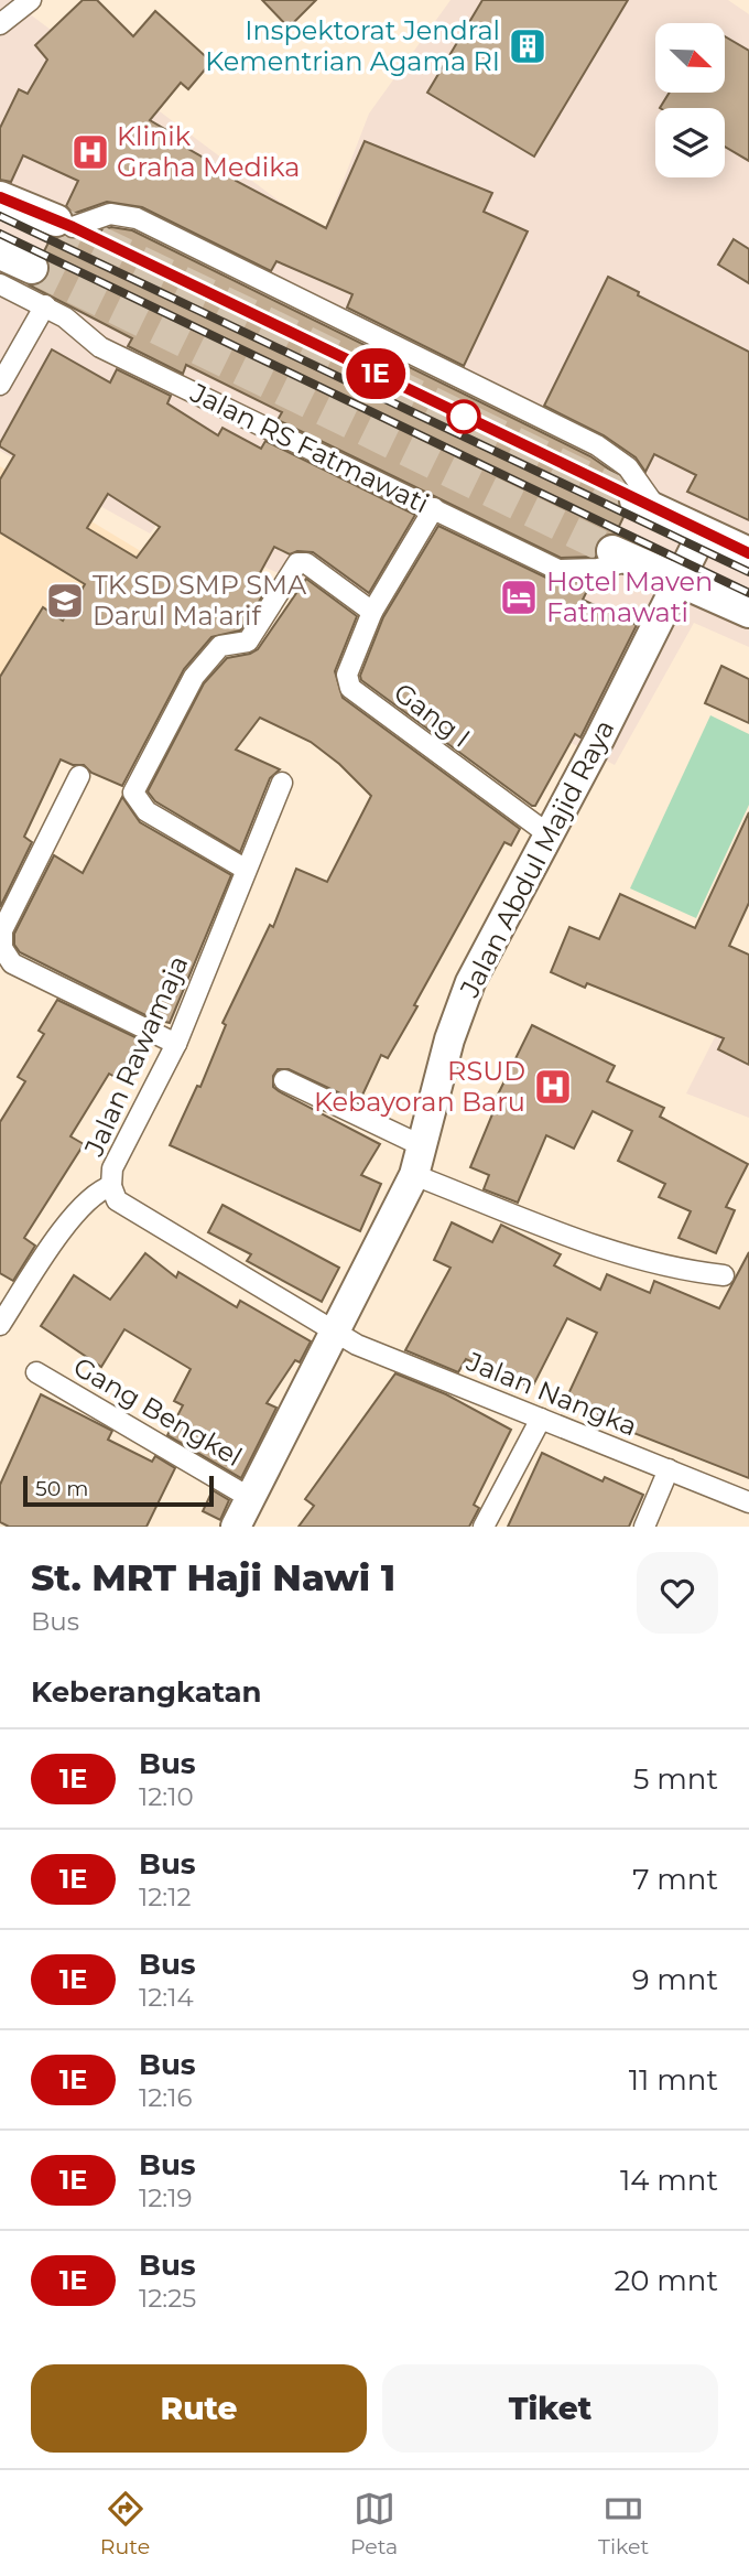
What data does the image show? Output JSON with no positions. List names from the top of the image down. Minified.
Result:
{"streets":{"main road":["Jalan RS Fatmawati"],"street":["Gang I","Jalan Abdul Majid Raya","Jalan Rawamaja","Jalan Nangka","Gang Bengkel"]},"crossings":[["Jalan RS Fatmawati","Gang I"],["Jalan RS Fatmawati","Jalan Abdul Majid Raya"],["Gang I","Jalan Abdul Majid Raya"],["Jalan Abdul Majid Raya","Jalan Rawamaja"],["Jalan Abdul Majid Raya","Jalan Nangka"],["Jalan Abdul Majid Raya","Gang Bengkel"],["Jalan Rawamaja","Jalan Nangka"]],"places":{"building":["Inspektorat Jendral Kementrian Agama RI"],"hospital":["Klinik Graha Medika","RSUD Kebayoran Baru"],"hotel":["Hotel Maven Fatmawati"],"school or university":["TK SD SMP SMA Darul Ma'arif"]},"lines":["bus line 1E"],"scale_bar":"50 m","north":"bottom right","page":{"on_map":"1E","scale":"50 m","heading":[["St. MRT Haji Nawi 1","Bus"],"Keberangkatan"],"list":[{"mark":"1E","name":"Bus","note":"12:10","value":"5 mnt"},{"mark":"1E","name":"Bus","note":"12:12","value":"7 mnt"},{"mark":"1E","name":"Bus","note":"12:14","value":"9 mnt"},{"mark":"1E","name":"Bus","note":"12:16","value":"11 mnt"},{"mark":"1E","name":"Bus","note":"12:19","value":"14 mnt"},{"mark":"1E","name":"Bus","note":"12:25","value":"20 mnt"}],"buttons":["Rute","Tiket"],"tabs":["Rute","Peta","Tiket"]}}
